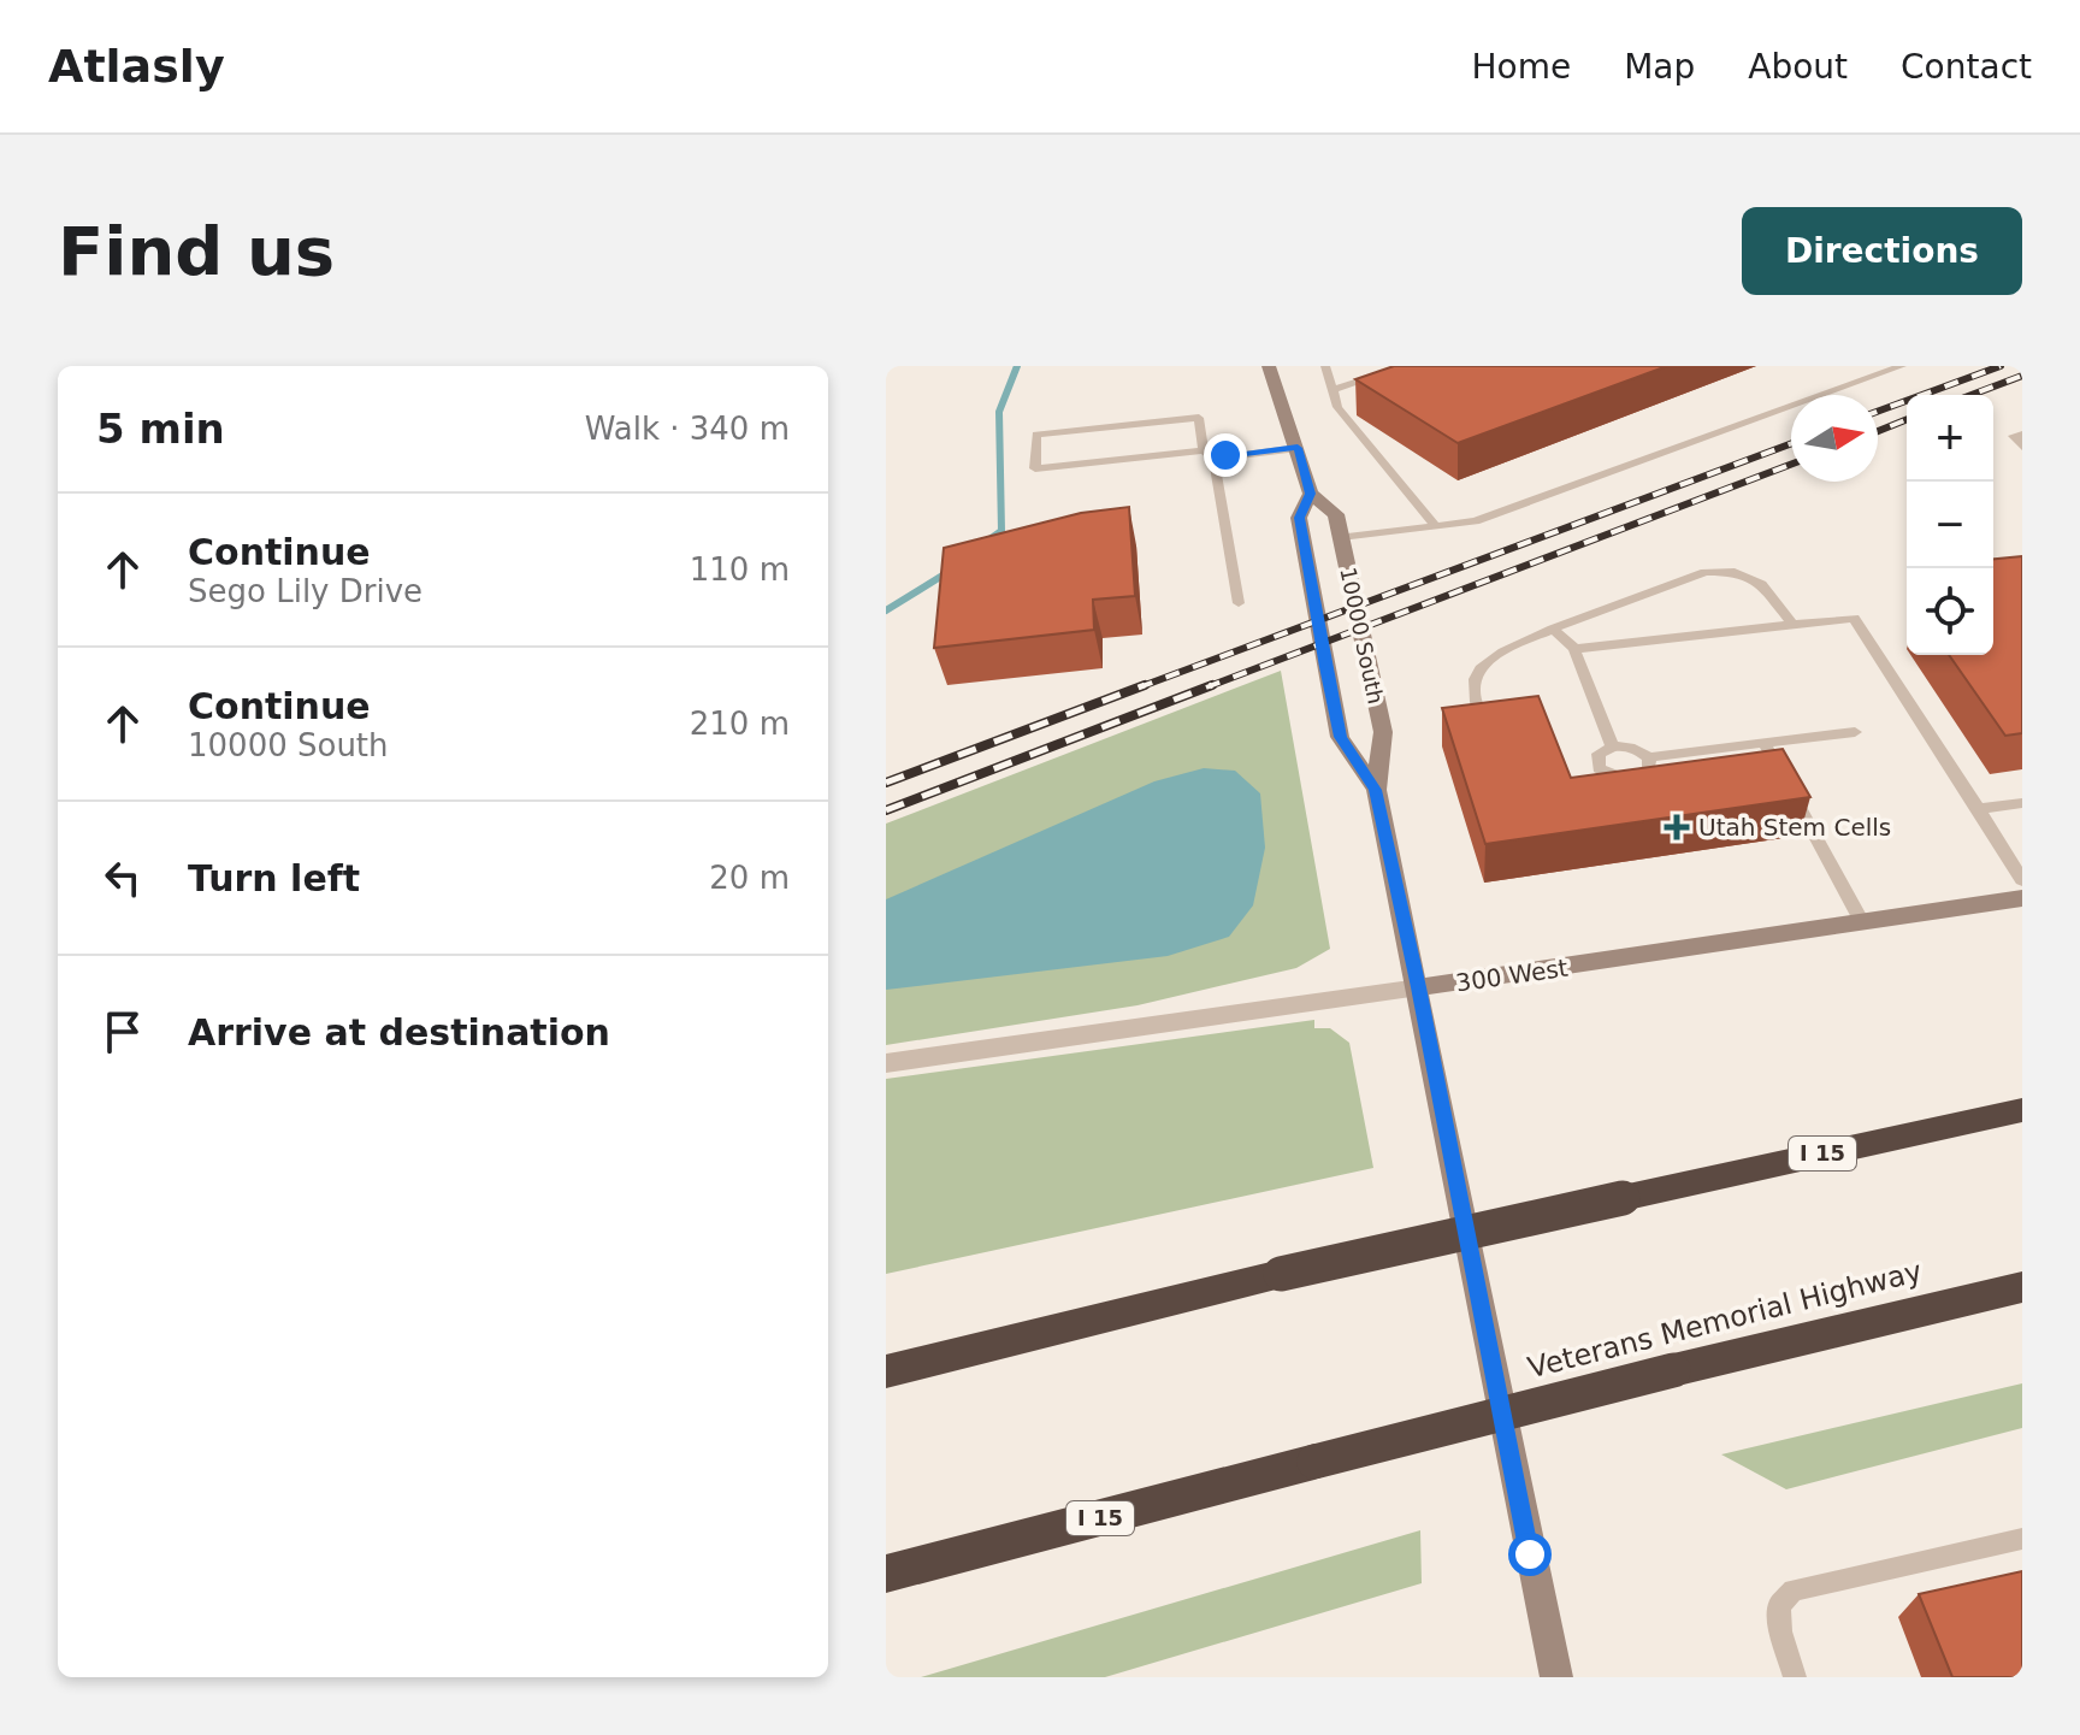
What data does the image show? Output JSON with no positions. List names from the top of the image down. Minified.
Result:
{"streets":{"highway":["I 15","Veterans Memorial Highway"],"main road":["10000 South","300 West"]},"crossings":[["10000 South","300 West"]],"places":{"health":["Utah Stem Cells"]},"north":"right","page":{"header":"Atlasly","nav":["Home","Map","About","Contact"],"buttons":"Directions","title":"Find us","heading":["5 min","Walk · 340 m"],"map_buttons":["+","−"],"list":[["Continue","Sego Lily Drive","110 m"],["Continue","10000 South","210 m"],["Turn left","20 m"],"Arrive at destination"]}}
